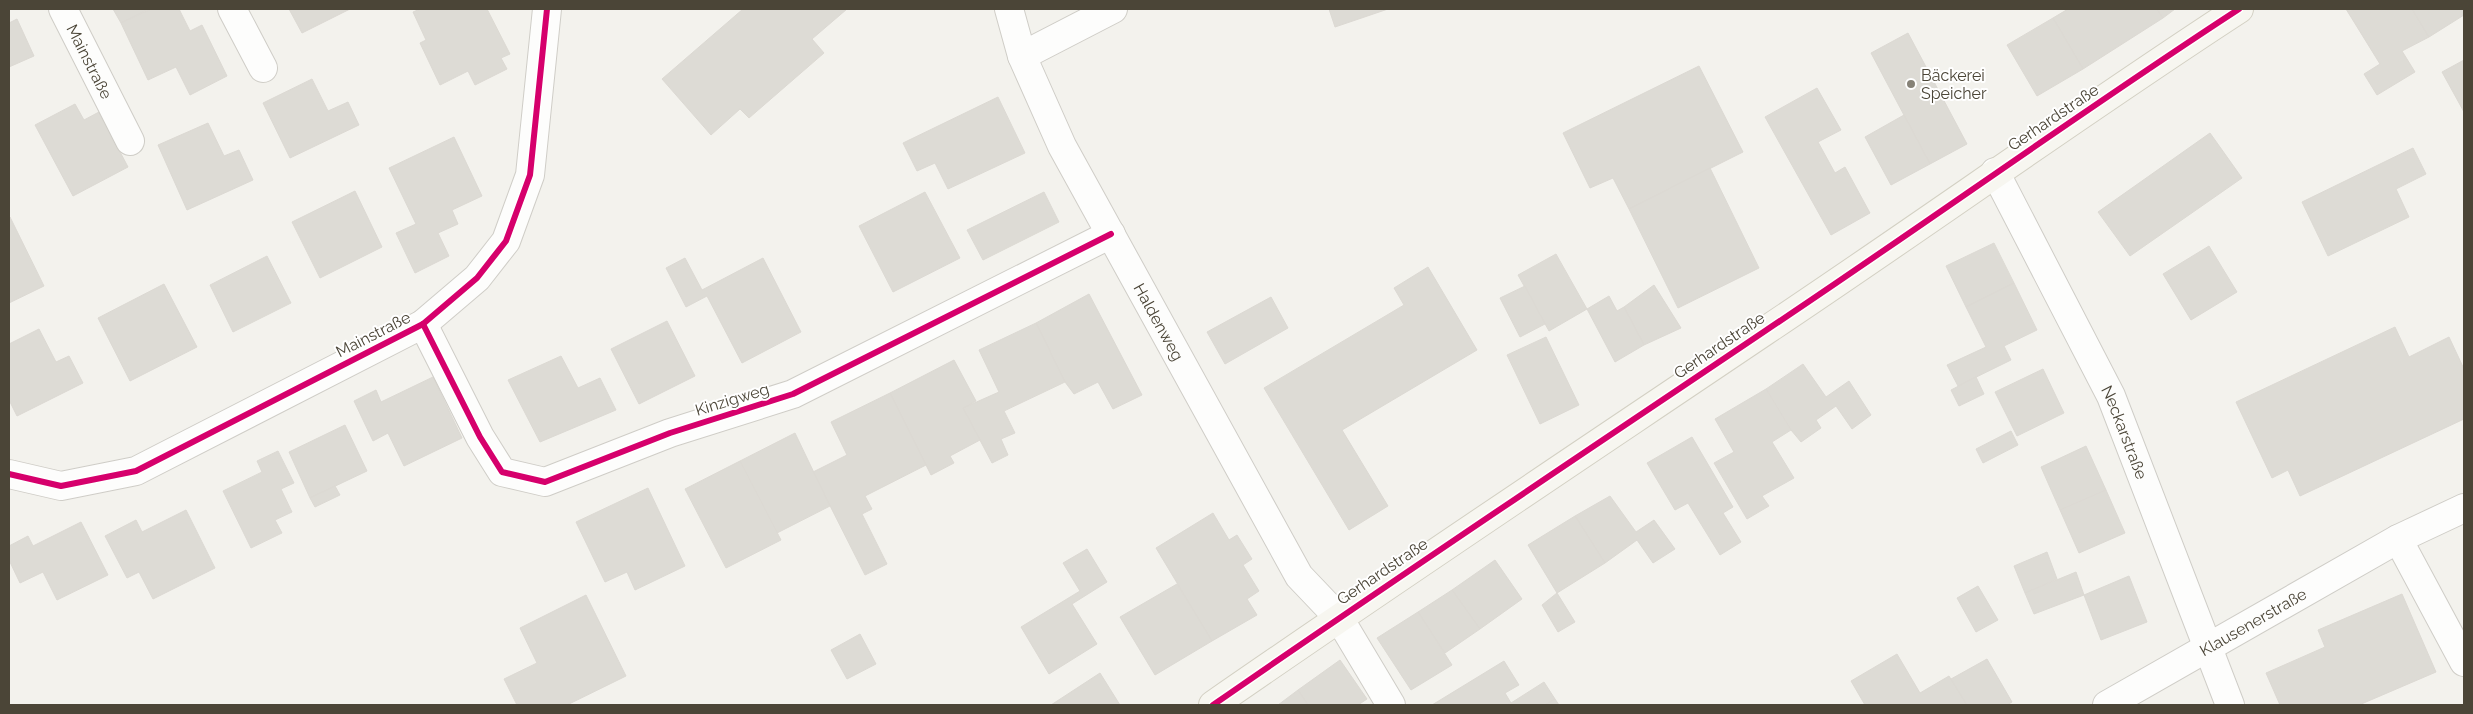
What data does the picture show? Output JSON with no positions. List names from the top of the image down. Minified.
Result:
{"streets":{"street":["Mainstraße","Gerhardstraße","Haldenweg","Kinzigweg","Neckarstraße","Klausenerstraße"]},"crossings":[["Mainstraße","Kinzigweg"],["Gerhardstraße","Haldenweg"],["Gerhardstraße","Neckarstraße"],["Haldenweg","Kinzigweg"],["Neckarstraße","Klausenerstraße"]],"places":["Bäckerei Speicher"]}
